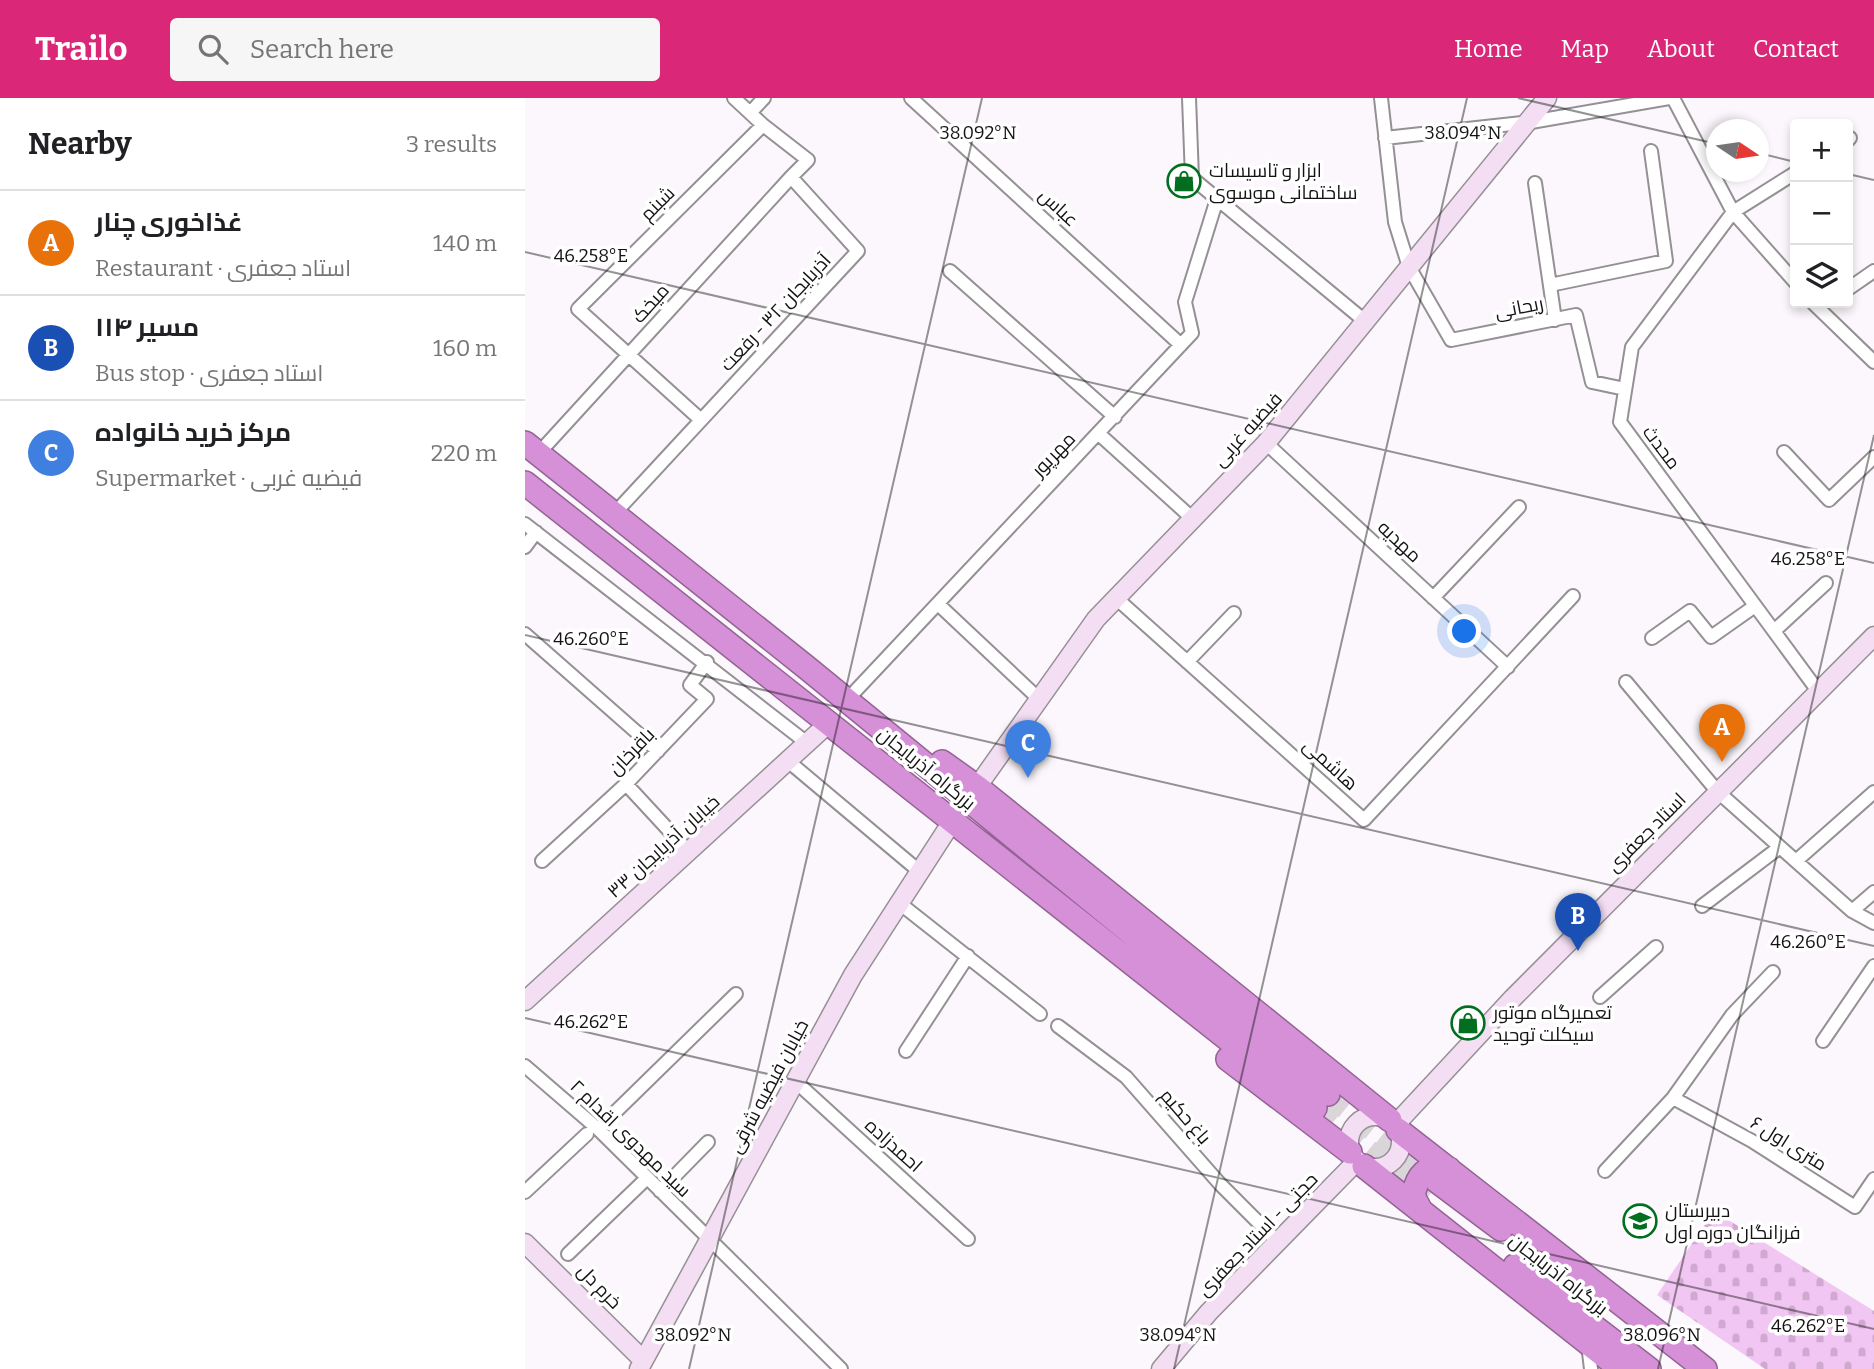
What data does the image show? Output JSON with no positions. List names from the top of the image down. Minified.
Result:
{"streets":{"highway":["بزرگراه آذربایجان"],"street":["شبنم","عباس","میخک","ریحانی","آذربایجان ۳۲ - رفعت","فیضیه غربی","محدث","مهرپور","مهدیه","باقرخان","هاشمی","استاد جعفری","خیابان آذربایجان ۳۳","خیابان فیضیه شرقی","باغ حکیم","سید مهدوی اقدام ۲","۶ متری اول","احمدزاده","حجتی - استاد جعفری","خرم دل"]},"crossings":[["شبنم","میخک"],["عباس","مهرپور"],["میخک","آذربایجان ۳۲ - رفعت"],["میخک","بزرگراه آذربایجان"],["ریحانی","فیضیه غربی"],["ریحانی","محدث"],["آذربایجان ۳۲ - رفعت","بزرگراه آذربایجان"],["فیضیه غربی","مهدیه"],["فیضیه غربی","هاشمی"],["محدث","استاد جعفری"],["مهرپور","بزرگراه آذربایجان"],["مهدیه","هاشمی"],["بزرگراه آذربایجان","خیابان آذربایجان ۳۳"],["استاد جعفری","حجتی - استاد جعفری"],["خیابان فیضیه شرقی","سید مهدوی اقدام ۲"],["خیابان فیضیه شرقی","احمدزاده"],["خیابان فیضیه شرقی","خرم دل"],["باغ حکیم","حجتی - استاد جعفری"]],"places":{"shop":["ابزار و تاسیسات ساختمانی موسوی","تعمیرگاه موتور سیکلت توحید"],"school or university":["دبیرستان فرزانگان دوره اول"]},"north":"right","page":{"header":"Trailo","search":"Search here","nav":["Home","Map","About","Contact"],"heading":["Nearby","3 results"],"map_buttons":["+","−"],"list":[{"mark":"A","name":"غذاخوری چنار","note":"Restaurant · استاد جعفری","value":"140 m"},{"mark":"B","name":"مسیر ۱۱۴","note":"Bus stop · استاد جعفری","value":"160 m"},{"mark":"C","name":"مرکز خرید خانواده","note":"Supermarket · فیضیه غربی","value":"220 m"}],"pins":["A","C","B"]},"coordinates":["38.092°N","38.094°N","46.258°E","46.260°E","46.262°E","38.096°N"]}
